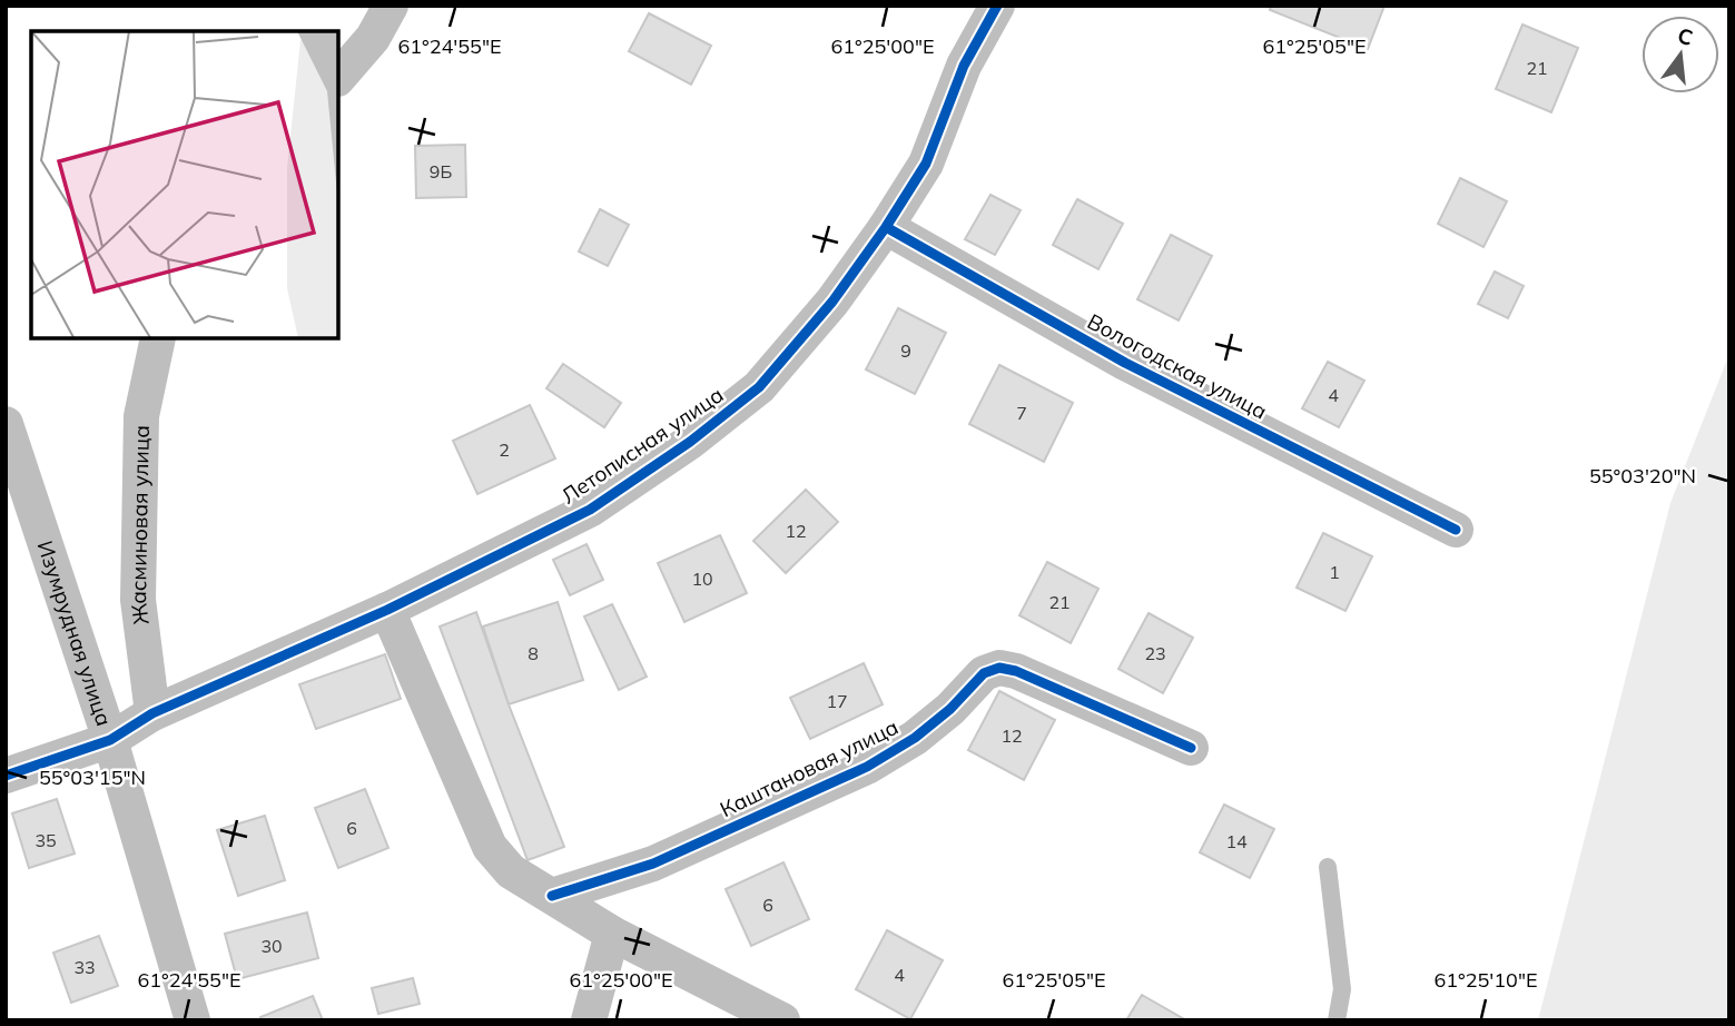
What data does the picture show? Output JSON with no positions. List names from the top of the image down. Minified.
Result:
{"streets":{"street":["Вологодская улица","Летописная улица","Жасминовая улица","Изумрудная улица","Каштановая улица"]},"crossings":[["Вологодская улица","Летописная улица"],["Летописная улица","Жасминовая улица"],["Летописная улица","Изумрудная улица"]],"house_numbers":["21","9Б","9","4","7","2","12","1","10","21","8","23","17","12","6","35","14","6","30","33","4"],"north":"top","coordinates":["61°24'55\"E","61°25'00\"E","61°25'05\"E","55°03'20\"N","55°03'15\"N","61°25'10\"E"]}
